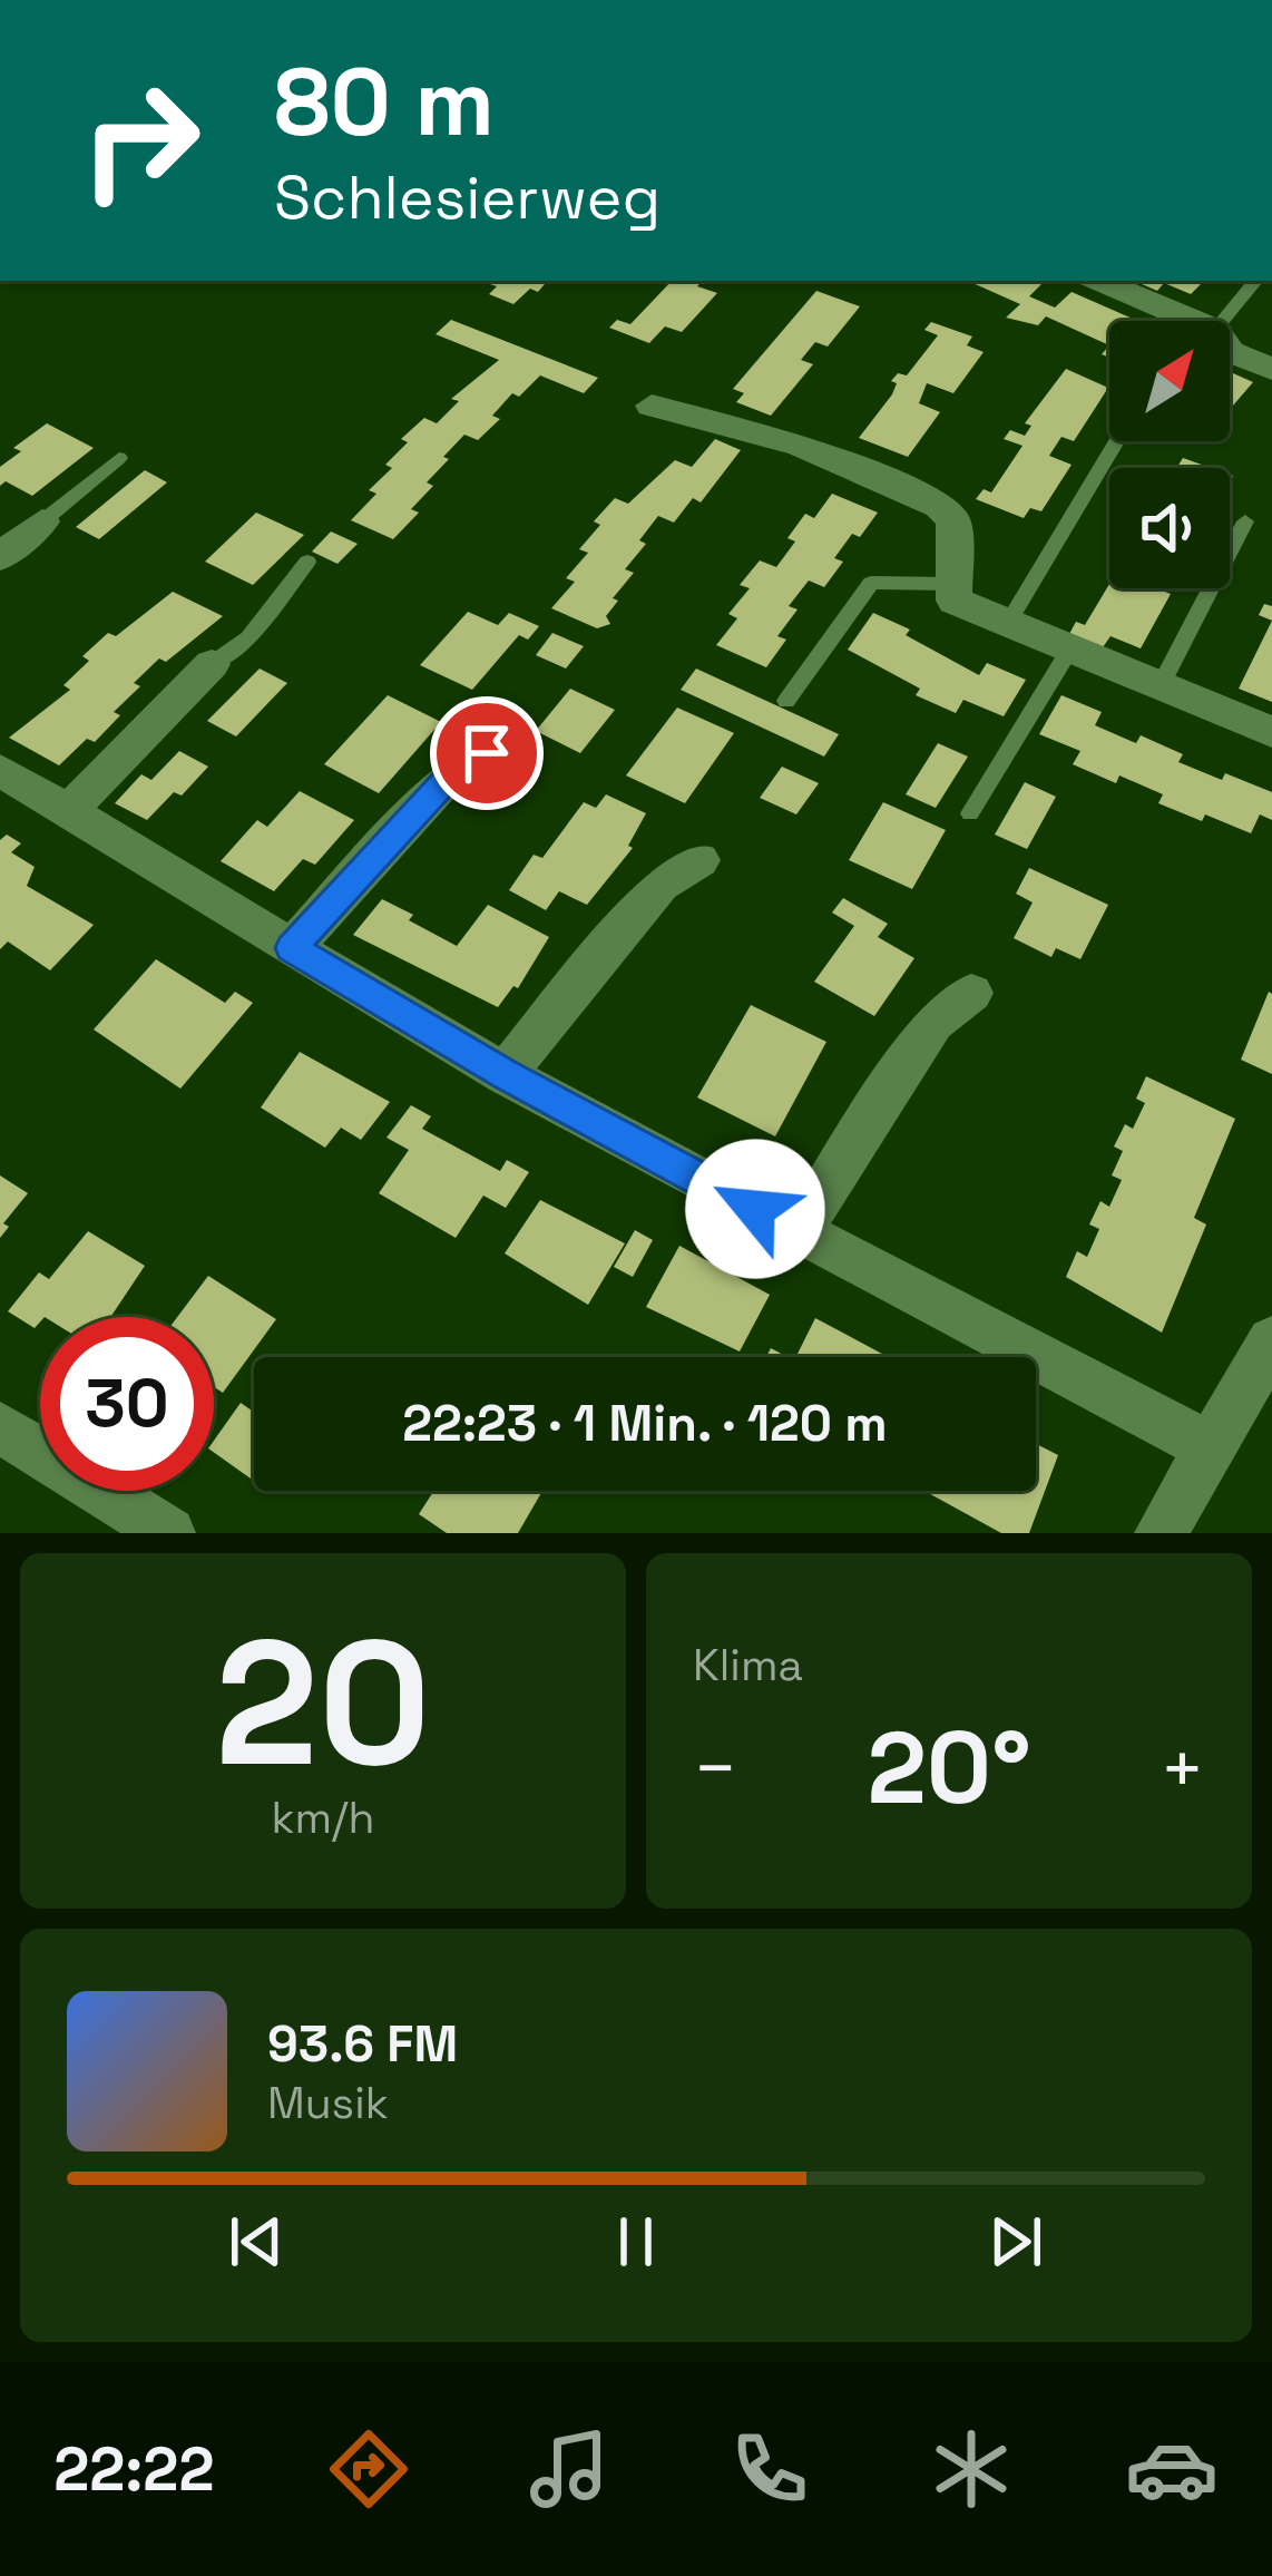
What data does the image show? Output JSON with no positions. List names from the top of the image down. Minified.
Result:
{"north":"top right","page":{"turn":["80 m","Schlesierweg"],"limit":"30","trip":"22:23 · 1 Min. · 120 m","tile":[["20","km/h"],"Klima"],"heat":["−","20°","+"],"song":["93.6 FM","Musik"],"tabs":"22:22"}}
